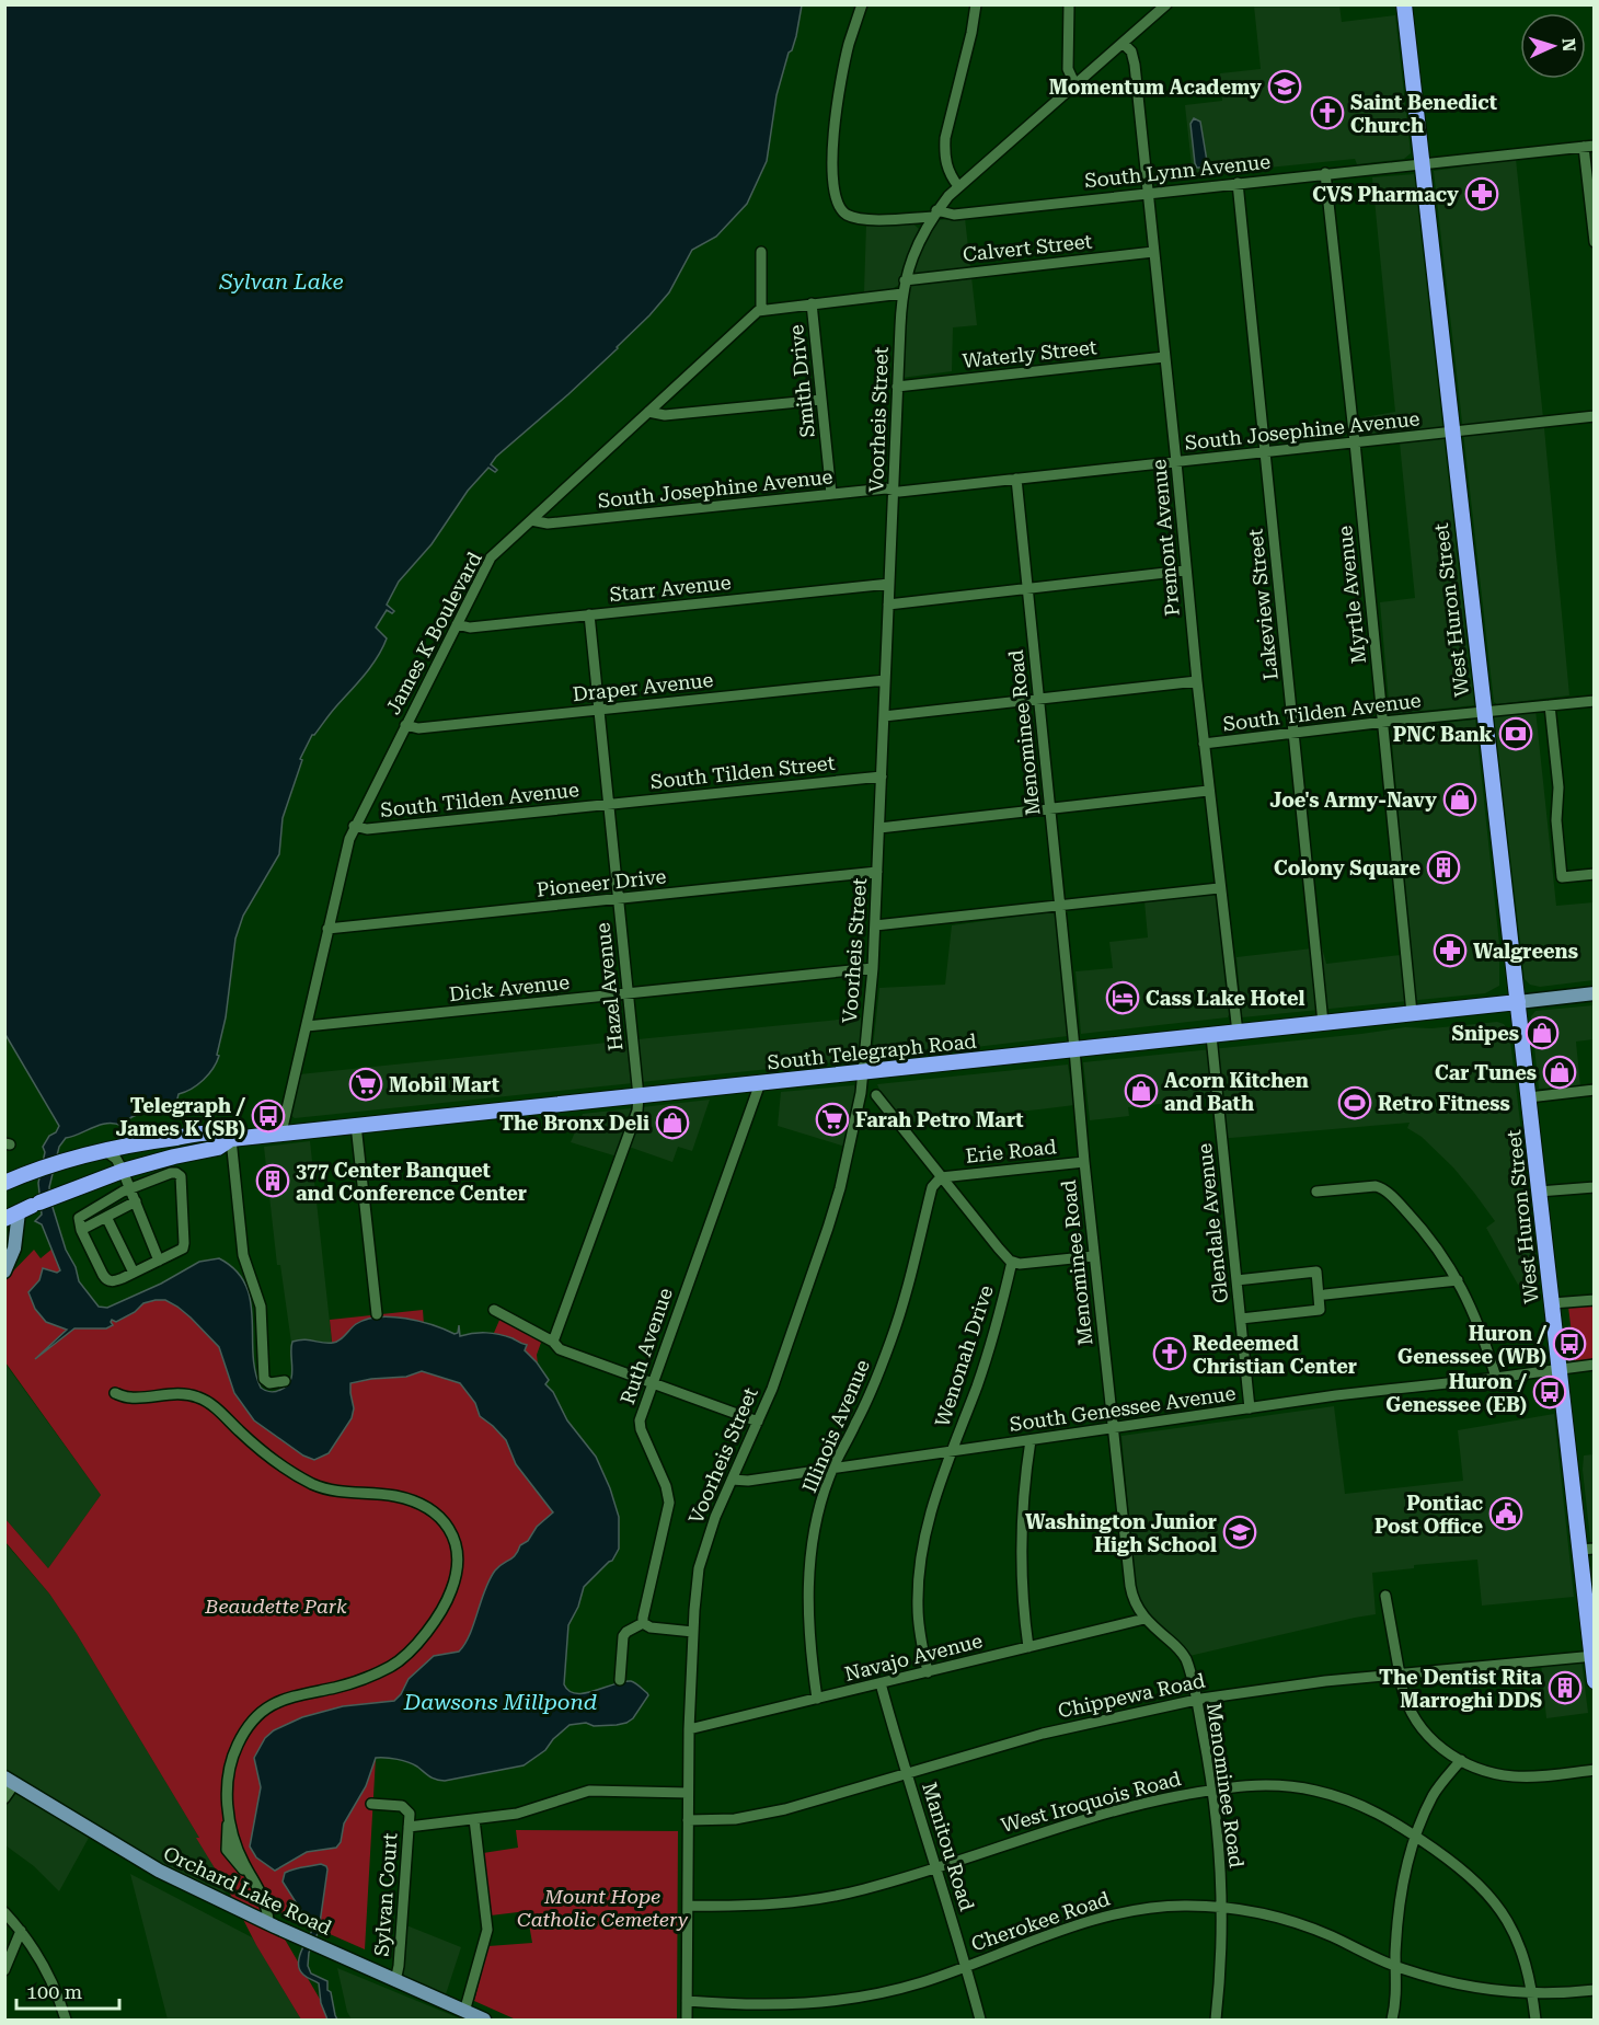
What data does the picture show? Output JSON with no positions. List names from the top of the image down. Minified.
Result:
{"streets":{"highway":["West Huron Street","South Telegraph Road"],"main road":["Orchard Lake Road"],"street":["South Lynn Avenue","Calvert Street","Waterly Street","Smith Drive","Voorheis Street","South Josephine Avenue","Premont Avenue","Starr Avenue","Myrtle Avenue","Lakeview Street","James K Boulevard","Draper Avenue","South Tilden Avenue","Menominee Road","South Tilden Street","Pioneer Drive","Hazel Avenue","Dick Avenue","Erie Road","Glendale Avenue","Ruth Avenue","Wenonah Drive","South Genessee Avenue","Illinois Avenue","Navajo Avenue","Chippewa Road","West Iroquois Road","Manitou Road","Sylvan Court","Cherokee Road"]},"crossings":[["South Lynn Avenue","Voorheis Street"],["South Lynn Avenue","Premont Avenue"],["South Lynn Avenue","Myrtle Avenue"],["South Lynn Avenue","Lakeview Street"],["South Lynn Avenue","West Huron Street"],["Calvert Street","Voorheis Street"],["Calvert Street","Premont Avenue"],["Waterly Street","Voorheis Street"],["Waterly Street","Premont Avenue"],["Smith Drive","South Josephine Avenue"],["Voorheis Street","South Josephine Avenue"],["Voorheis Street","Premont Avenue"],["Voorheis Street","Starr Avenue"],["Voorheis Street","Draper Avenue"],["Voorheis Street","South Tilden Street"],["Voorheis Street","Pioneer Drive"],["Voorheis Street","Dick Avenue"],["Voorheis Street","South Telegraph Road"],["Voorheis Street","South Genessee Avenue"],["Voorheis Street","Navajo Avenue"],["Voorheis Street","Chippewa Road"],["Voorheis Street","West Iroquois Road"],["Voorheis Street","Cherokee Road"],["South Josephine Avenue","Premont Avenue"],["South Josephine Avenue","Myrtle Avenue"],["South Josephine Avenue","Lakeview Street"],["South Josephine Avenue","West Huron Street"],["South Josephine Avenue","James K Boulevard"],["South Josephine Avenue","Menominee Road"],["Premont Avenue","South Tilden Avenue"],["Premont Avenue","South Telegraph Road"],["Starr Avenue","James K Boulevard"],["Starr Avenue","Hazel Avenue"],["Myrtle Avenue","South Tilden Avenue"],["Myrtle Avenue","South Telegraph Road"],["Lakeview Street","South Tilden Avenue"],["Lakeview Street","South Telegraph Road"],["West Huron Street","South Tilden Avenue"],["West Huron Street","South Telegraph Road"],["West Huron Street","South Genessee Avenue"],["West Huron Street","Chippewa Road"],["James K Boulevard","Draper Avenue"],["James K Boulevard","South Tilden Avenue"],["James K Boulevard","Pioneer Drive"],["James K Boulevard","Dick Avenue"],["James K Boulevard","South Telegraph Road"],["Draper Avenue","Hazel Avenue"],["South Tilden Avenue","South Tilden Street"],["South Tilden Avenue","Hazel Avenue"],["Menominee Road","South Telegraph Road"],["Menominee Road","Erie Road"],["Menominee Road","South Genessee Avenue"],["Menominee Road","Navajo Avenue"],["Menominee Road","Chippewa Road"],["Menominee Road","West Iroquois Road"],["Menominee Road","Cherokee Road"],["South Tilden Street","Hazel Avenue"],["Pioneer Drive","Hazel Avenue"],["Hazel Avenue","Dick Avenue"],["Hazel Avenue","South Telegraph Road"],["South Telegraph Road","Glendale Avenue"],["South Telegraph Road","Ruth Avenue"],["Erie Road","Illinois Avenue"],["Glendale Avenue","South Genessee Avenue"],["Wenonah Drive","South Genessee Avenue"],["Wenonah Drive","Navajo Avenue"],["South Genessee Avenue","Illinois Avenue"],["Illinois Avenue","Navajo Avenue"],["Navajo Avenue","Manitou Road"],["Chippewa Road","Manitou Road"],["West Iroquois Road","Manitou Road"],["West Iroquois Road","Cherokee Road"],["Manitou Road","Cherokee Road"],["Orchard Lake Road","Sylvan Court"]],"water":["Sylvan Lake","Dawsons Millpond"],"parks":["Beaudette Park","Mount Hope Catholic Cemetery"],"places":{"school or university":["Momentum Academy","Washington Junior High School"],"church":["Saint Benedict Church","Redeemed Christian Center"],"pharmacy":["CVS Pharmacy","Walgreens"],"bank":["PNC Bank"],"shop":["Joe's Army-Navy","Snipes","Car Tunes","Acorn Kitchen and Bath","The Bronx Deli"],"building":["Colony Square","377 Center Banquet and Conference Center","The Dentist Rita Marroghi DDS"],"hotel":["Cass Lake Hotel"],"supermarket":["Mobil Mart","Farah Petro Mart"],"sports":["Retro Fitness"],"bus stop":["Telegraph / James K (SB)","Huron / Genessee (WB)","Huron / Genessee (EB)"],"public building":["Pontiac Post Office"]},"scale_bar":"100 m","north":"right"}
